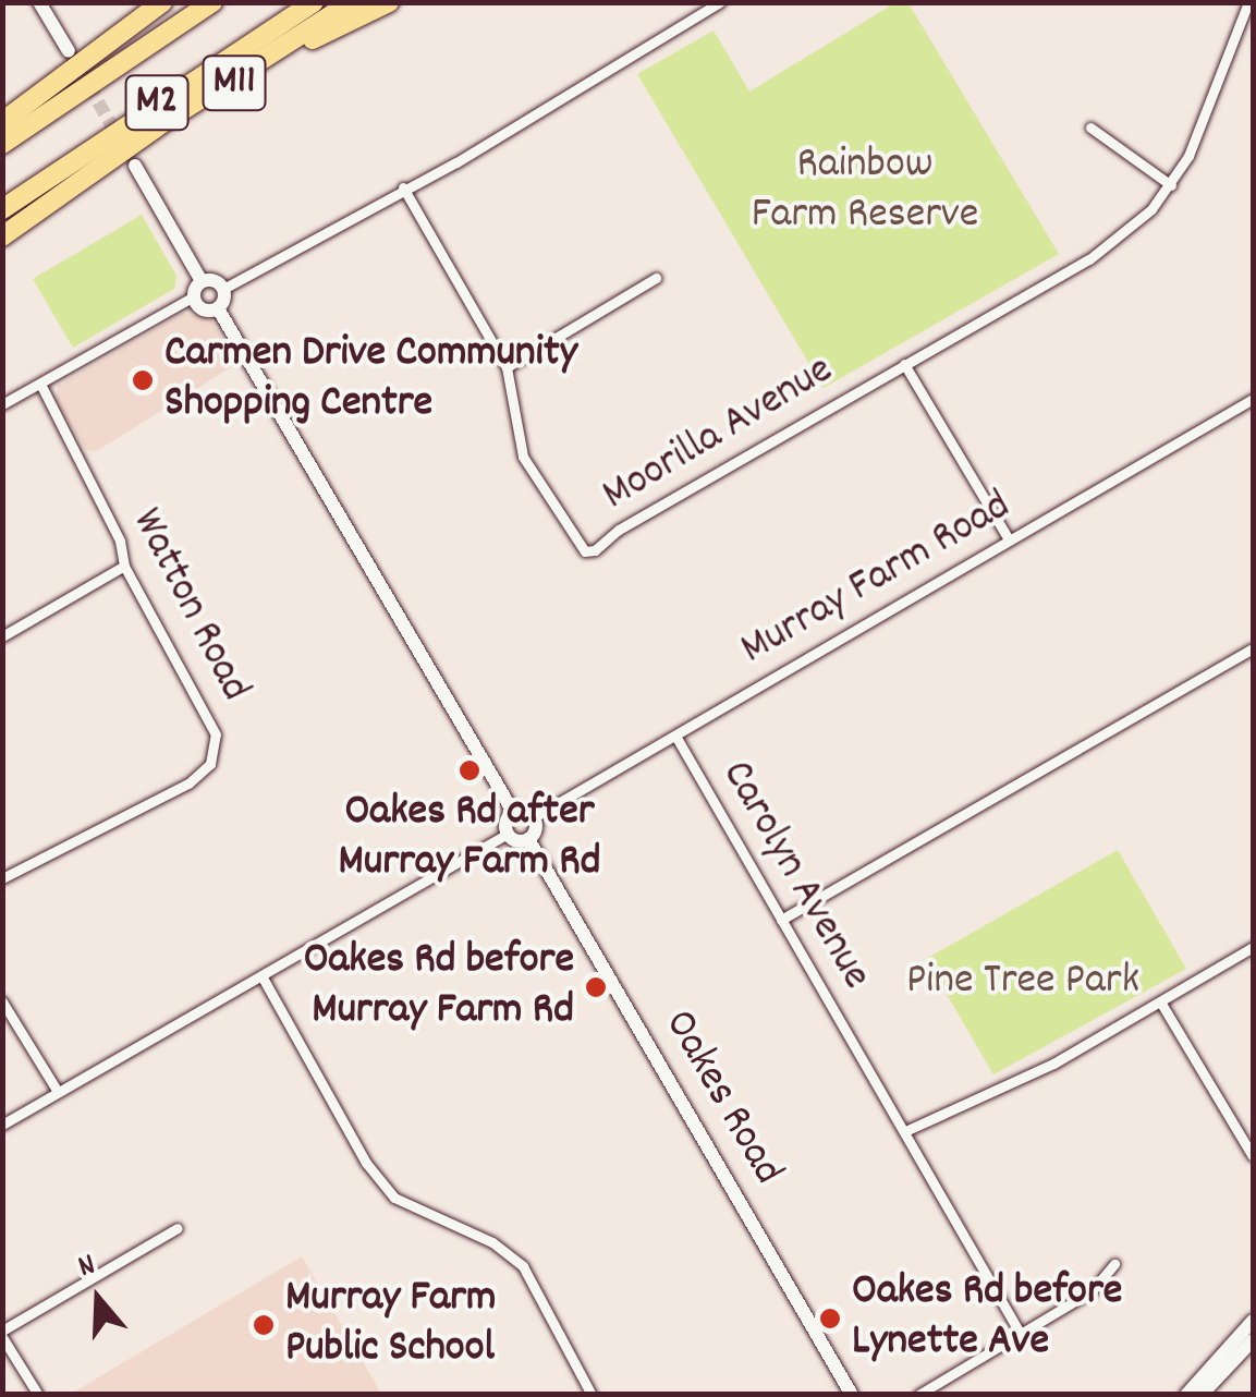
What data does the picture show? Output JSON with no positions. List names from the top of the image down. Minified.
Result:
{"streets":{"highway":["M11","M2"],"main road":["Oakes Road"],"street":["Moorilla Avenue","Murray Farm Road","Watton Road","Carolyn Avenue"]},"crossings":[["M11","M2"],["Murray Farm Road","Carolyn Avenue"]],"parks":["Rainbow Farm Reserve","Pine Tree Park"],"places":["Carmen Drive Community Shopping Centre","Oakes Rd after Murray Farm Rd","Oakes Rd before Murray Farm Rd","Oakes Rd before Lynette Ave","Murray Farm Public School"],"north":"top"}
